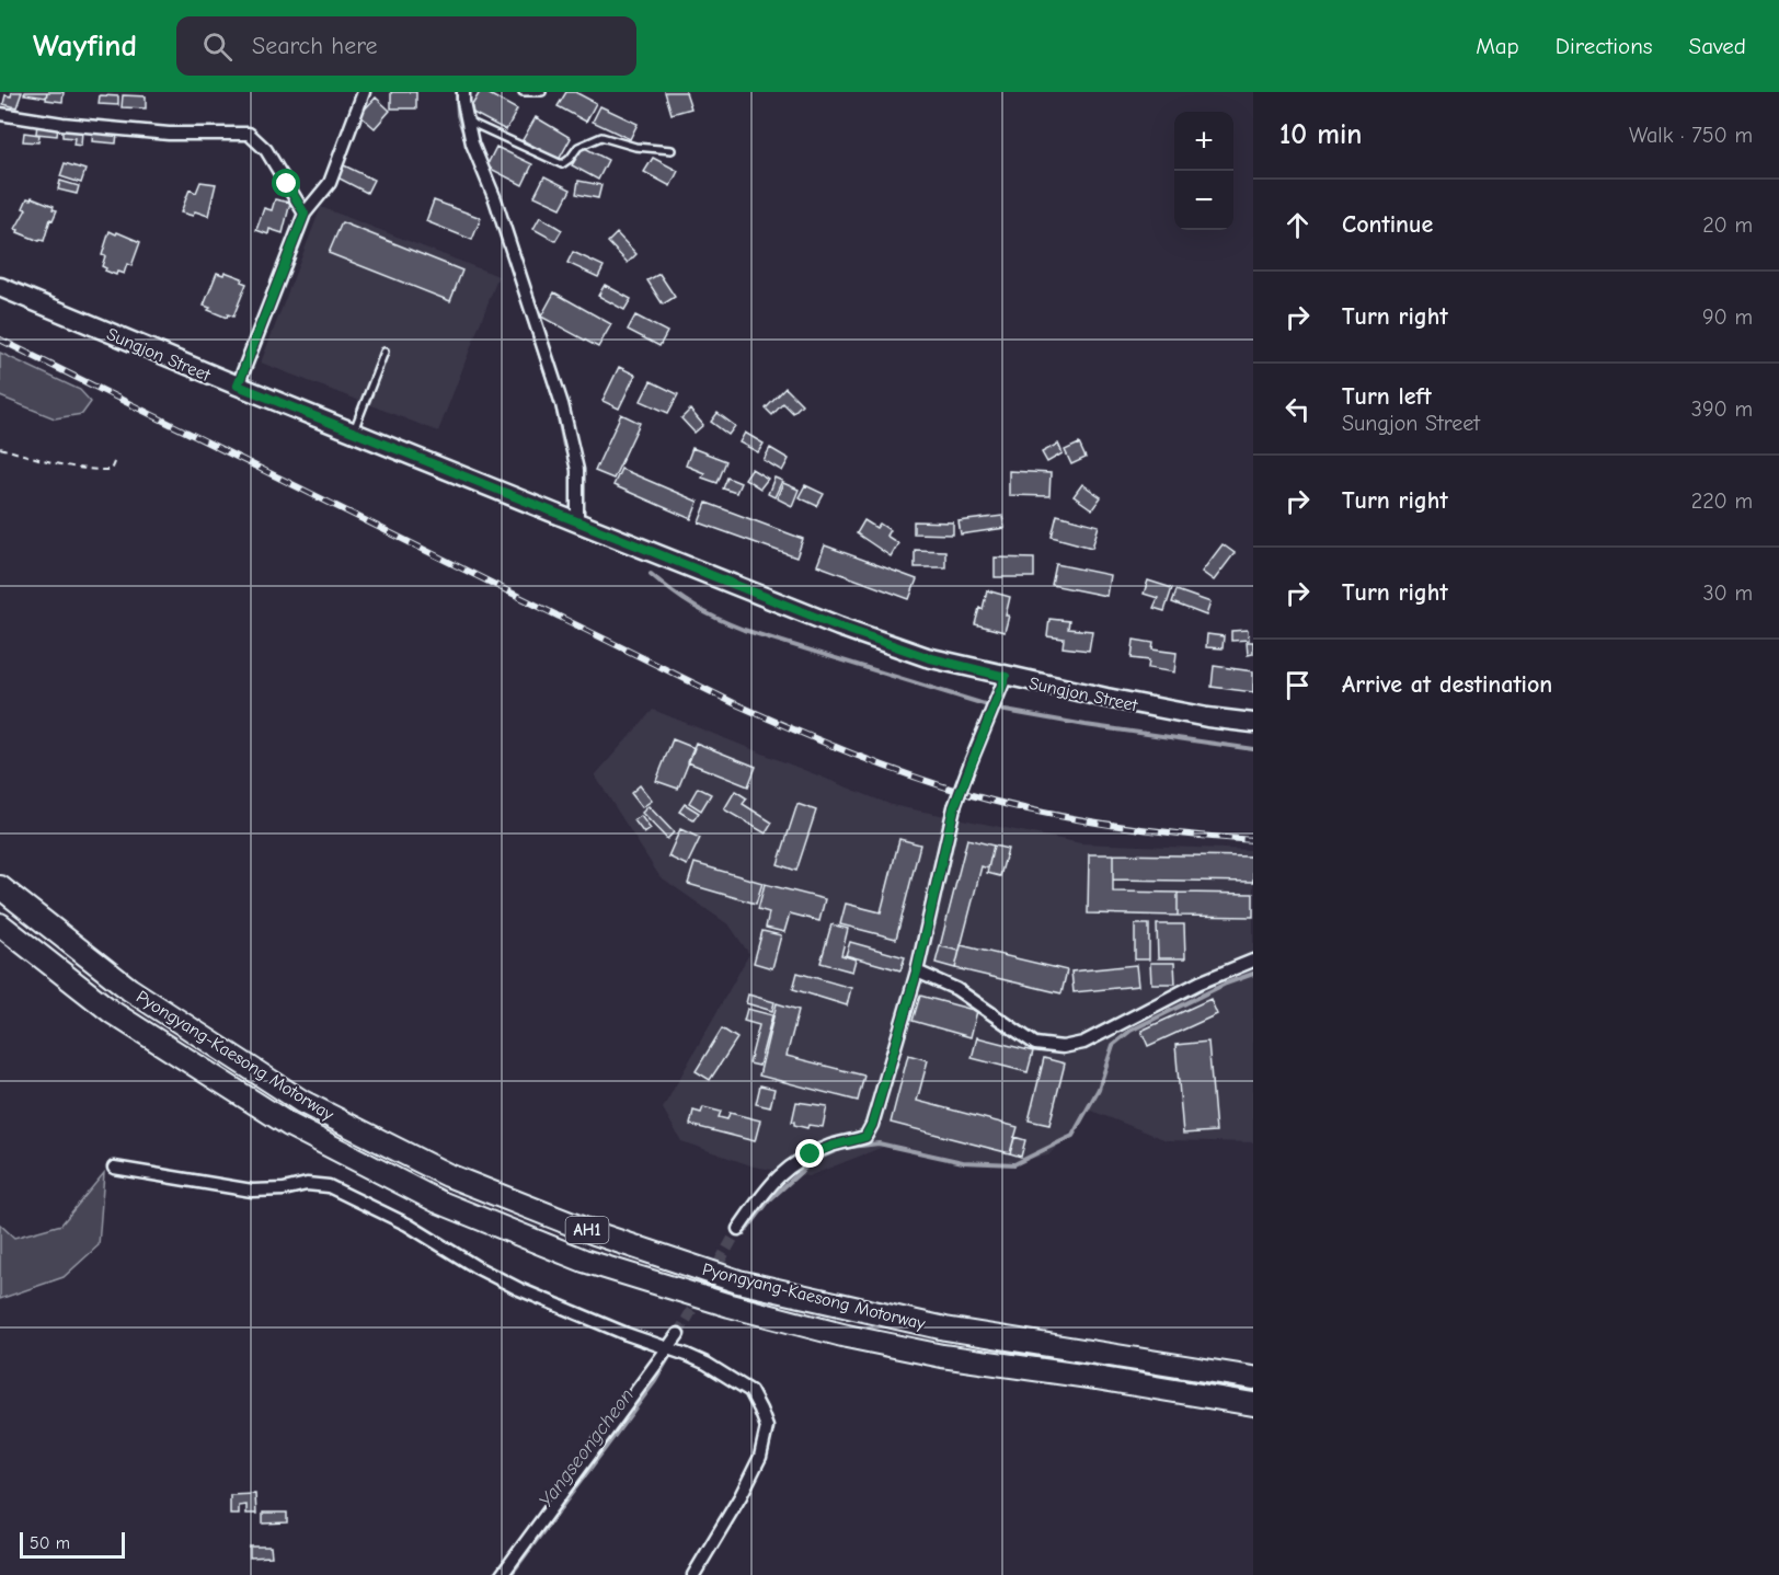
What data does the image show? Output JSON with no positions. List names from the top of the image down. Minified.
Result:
{"streets":{"highway":["Pyongyang-Kaesong Motorway","AH1"],"main road":["Sungjon Street"]},"water":["Yangseongcheon"],"scale_bar":"50 m","page":{"header":"Wayfind","search":"Search here","nav":["Map","Directions","Saved"],"heading":["10 min","Walk · 750 m"],"map_buttons":["+","−"],"list":[["Continue","20 m"],["Turn right","90 m"],["Turn left","Sungjon Street","390 m"],["Turn right","220 m"],["Turn right","30 m"],"Arrive at destination"],"scale":"50 m"}}
